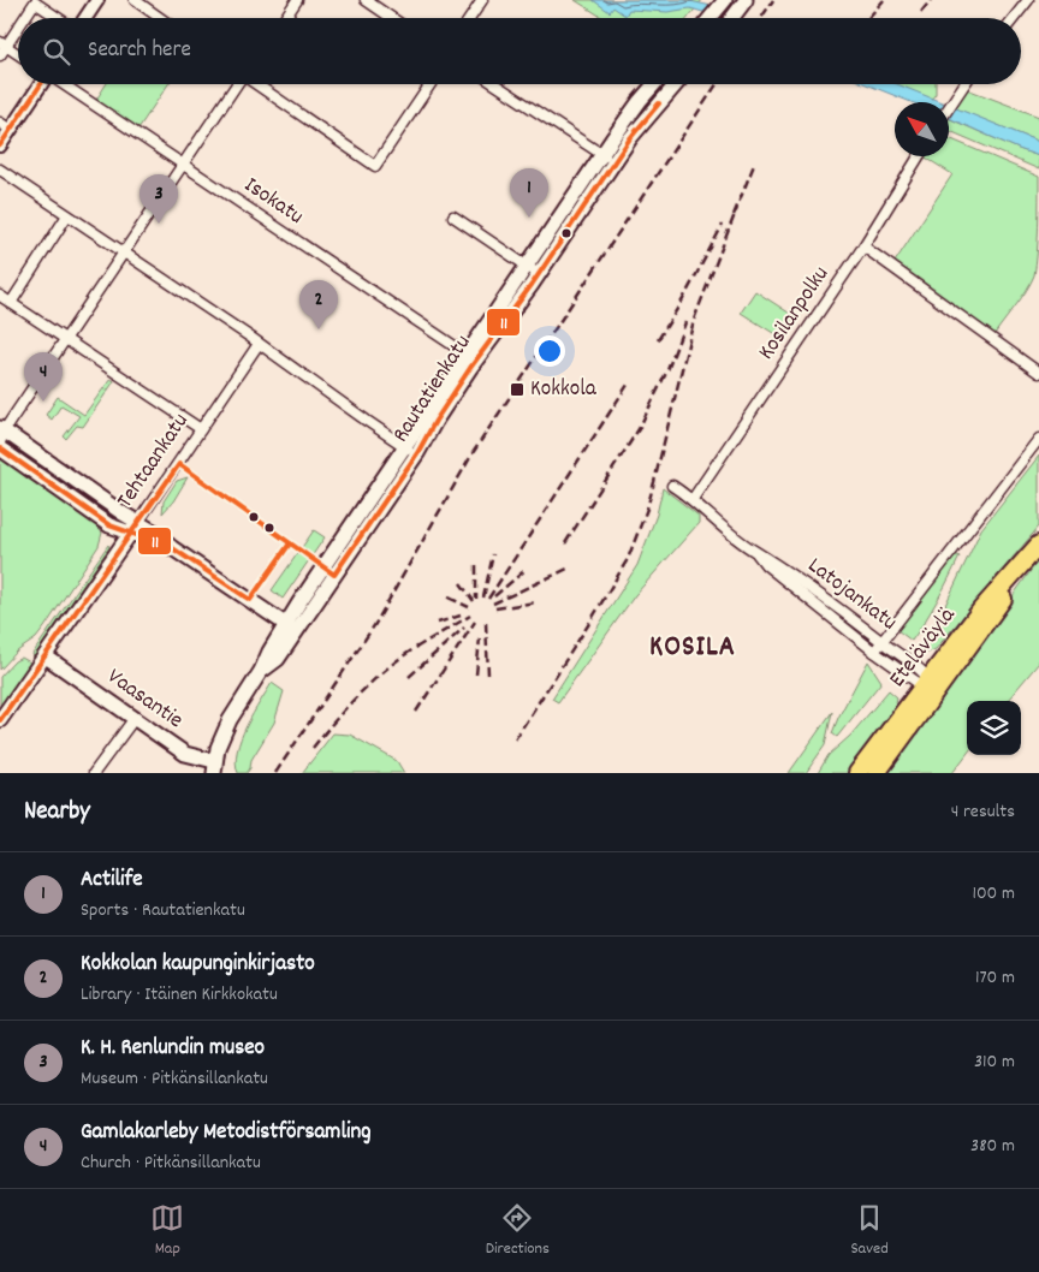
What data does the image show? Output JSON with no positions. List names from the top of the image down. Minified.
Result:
{"streets":{"highway":["Eteläväylä"],"main road":["Rautatienkatu","Tehtaankatu","Vaasantie"],"street":["Isokatu","Kosilanpolku","Latojankatu"]},"crossings":[["Isokatu","Rautatienkatu"],["Kosilanpolku","Latojankatu"],["Rautatienkatu","Vaasantie"],["Tehtaankatu","Vaasantie"],["Latojankatu","Eteläväylä"]],"districts":["KOSILA"],"places":{"transit":["Kokkola"]},"lines":["transit line 11"],"north":"top left","page":{"search":"Search here","pins":["1","3","2","4"],"heading":["Nearby","4 results"],"list":[{"mark":"1","name":"Actilife","note":"Sports · Rautatienkatu","value":"100 m"},{"mark":"2","name":"Kokkolan kaupunginkirjasto","note":"Library · Itäinen Kirkkokatu","value":"170 m"},{"mark":"3","name":"K. H. Renlundin museo","note":"Museum · Pitkänsillankatu","value":"310 m"},{"mark":"4","name":"Gamlakarleby Metodistförsamling","note":"Church · Pitkänsillankatu","value":"380 m"}],"nav":["Map","Directions","Saved"]}}
